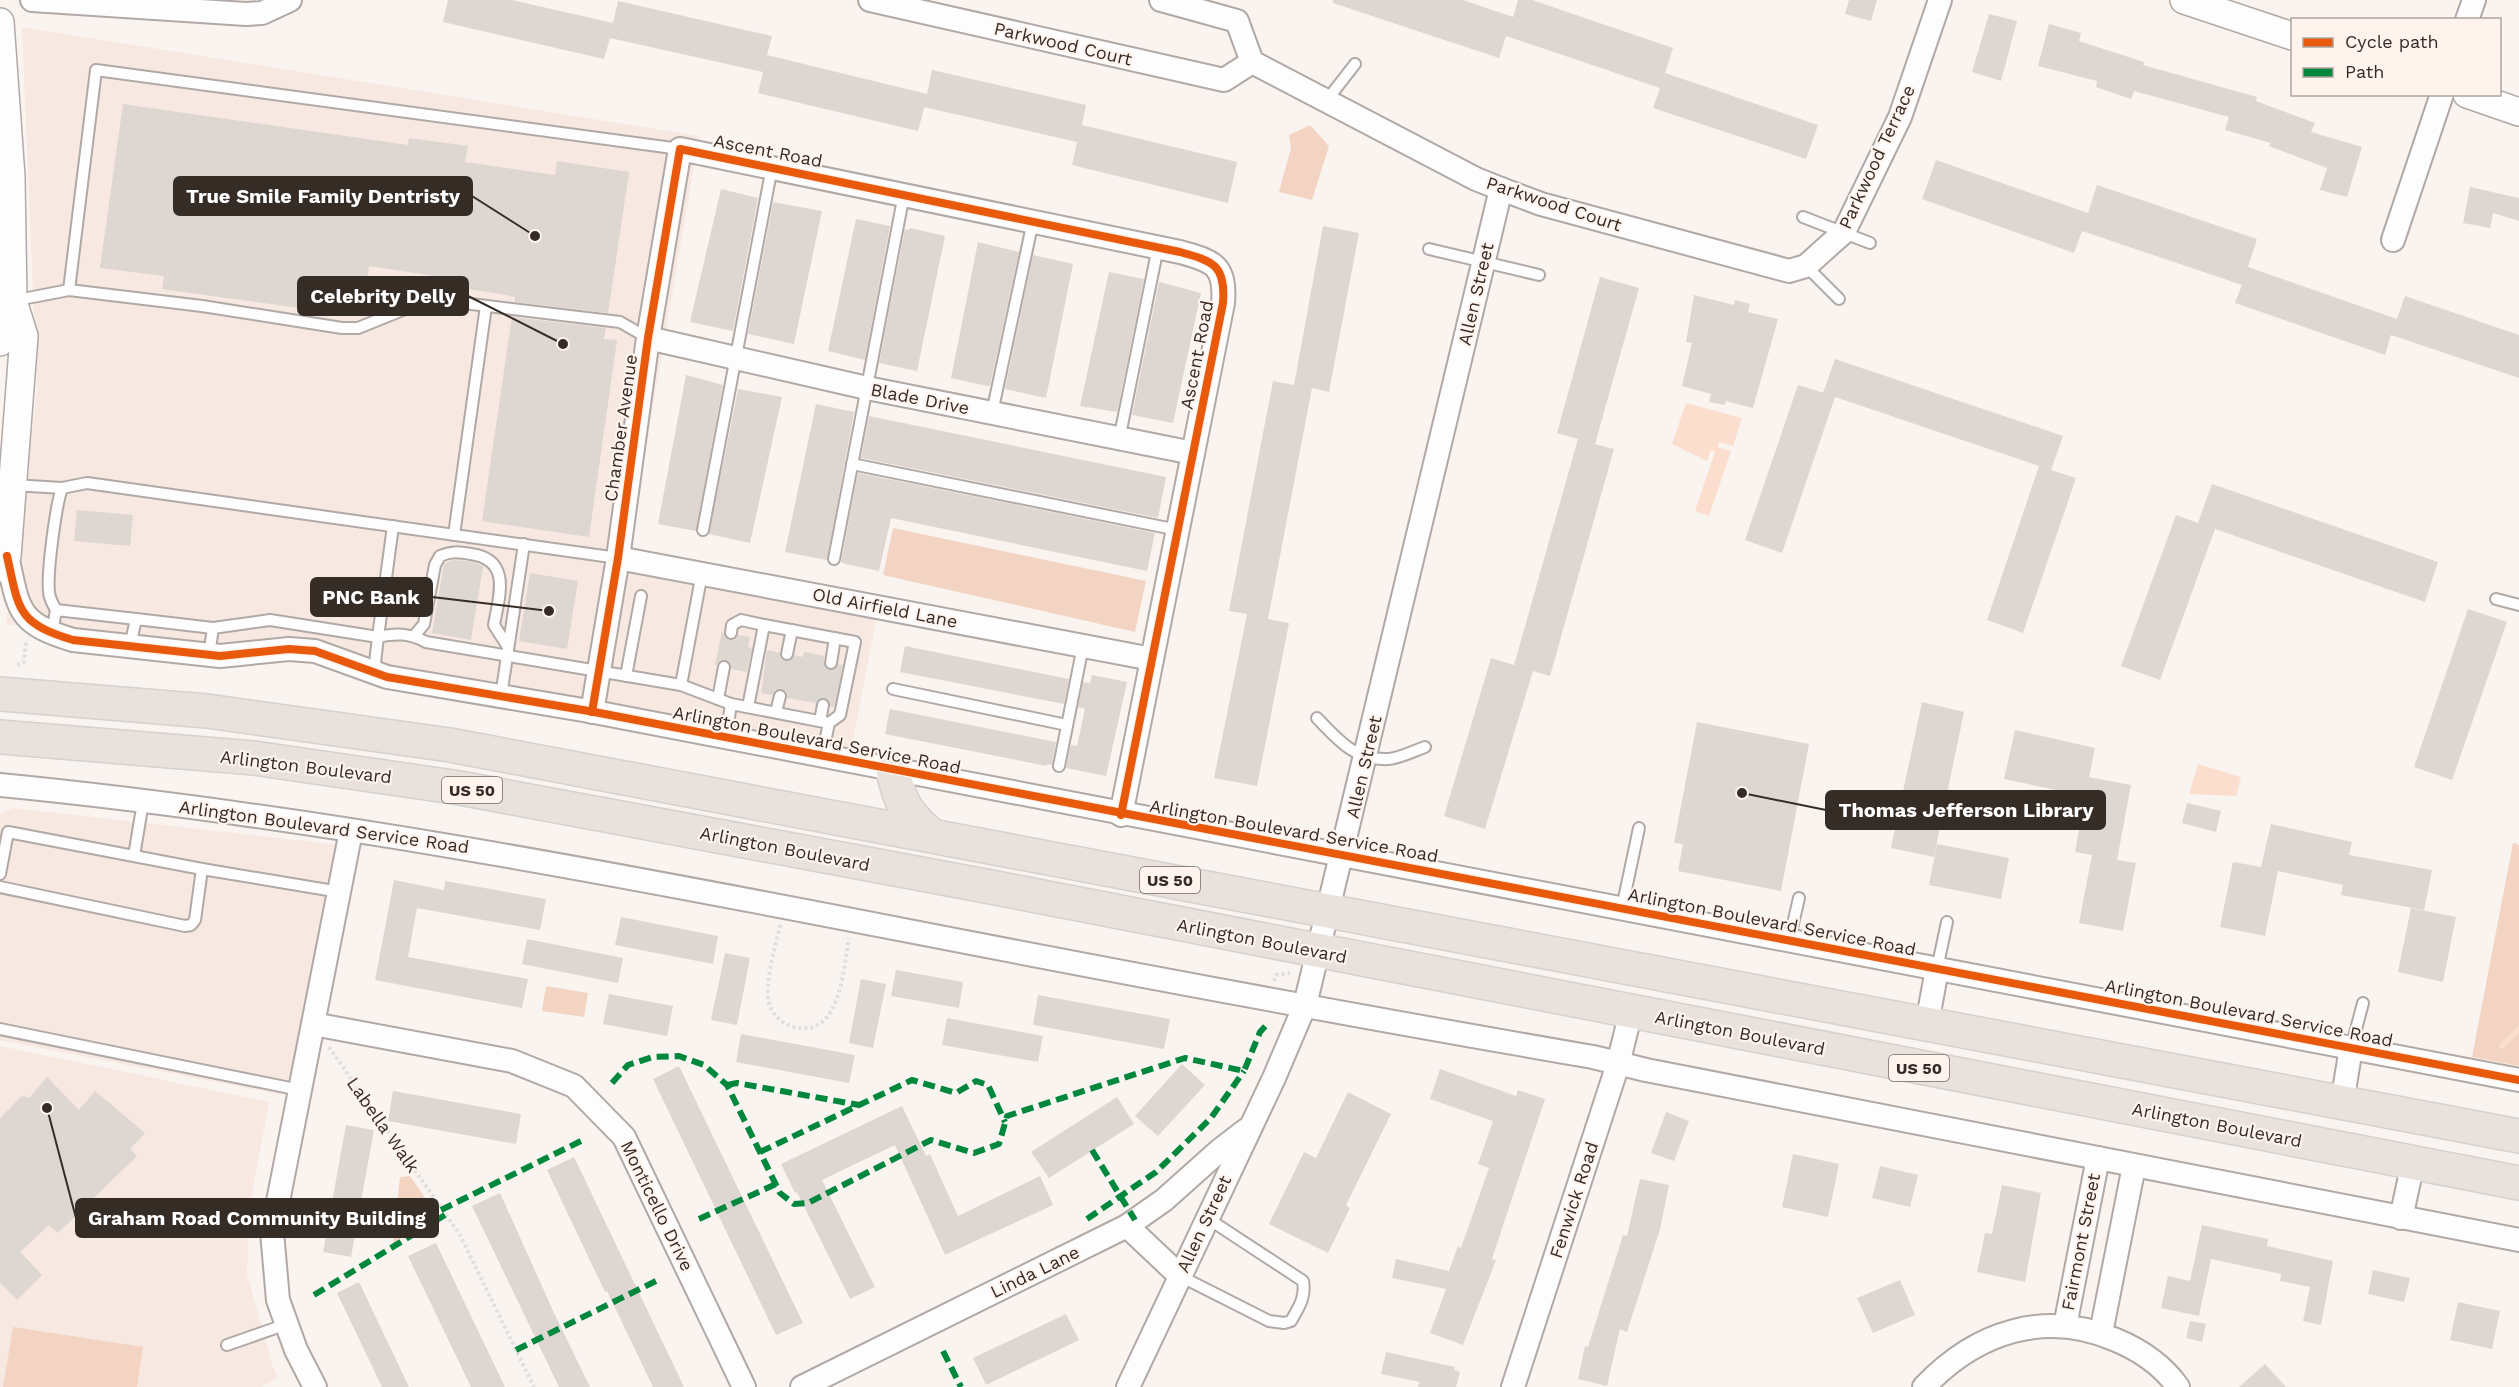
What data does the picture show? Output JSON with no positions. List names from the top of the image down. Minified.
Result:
{"streets":{"highway":["Arlington Boulevard","US 50"],"street":["Parkwood Court","Ascent Road","Parkwood Terrace","Allen Street","Blade Drive","Chamber Avenue","Old Airfield Lane","Arlington Boulevard Service Road","Fenwick Road","Monticello Drive","Fairmont Street","Linda Lane"],"path":["Labella Walk"]},"crossings":[["Parkwood Court","Parkwood Terrace"],["Parkwood Court","Allen Street"],["Ascent Road","Blade Drive"],["Ascent Road","Chamber Avenue"],["Ascent Road","Old Airfield Lane"],["Ascent Road","Arlington Boulevard Service Road"],["Allen Street","Arlington Boulevard Service Road"],["Allen Street","Arlington Boulevard"],["Allen Street","US 50"],["Allen Street","Linda Lane"],["Blade Drive","Chamber Avenue"],["Chamber Avenue","Old Airfield Lane"],["Chamber Avenue","Arlington Boulevard Service Road"],["Arlington Boulevard Service Road","Fenwick Road"],["Arlington Boulevard Service Road","Fairmont Street"],["Arlington Boulevard","Fenwick Road"],["Labella Walk","Monticello Drive"]],"places":["True Smile Family Dentristy","Celebrity Delly","PNC Bank","Thomas Jefferson Library","Graham Road Community Building"],"legend":["Cycle path","Path"]}
